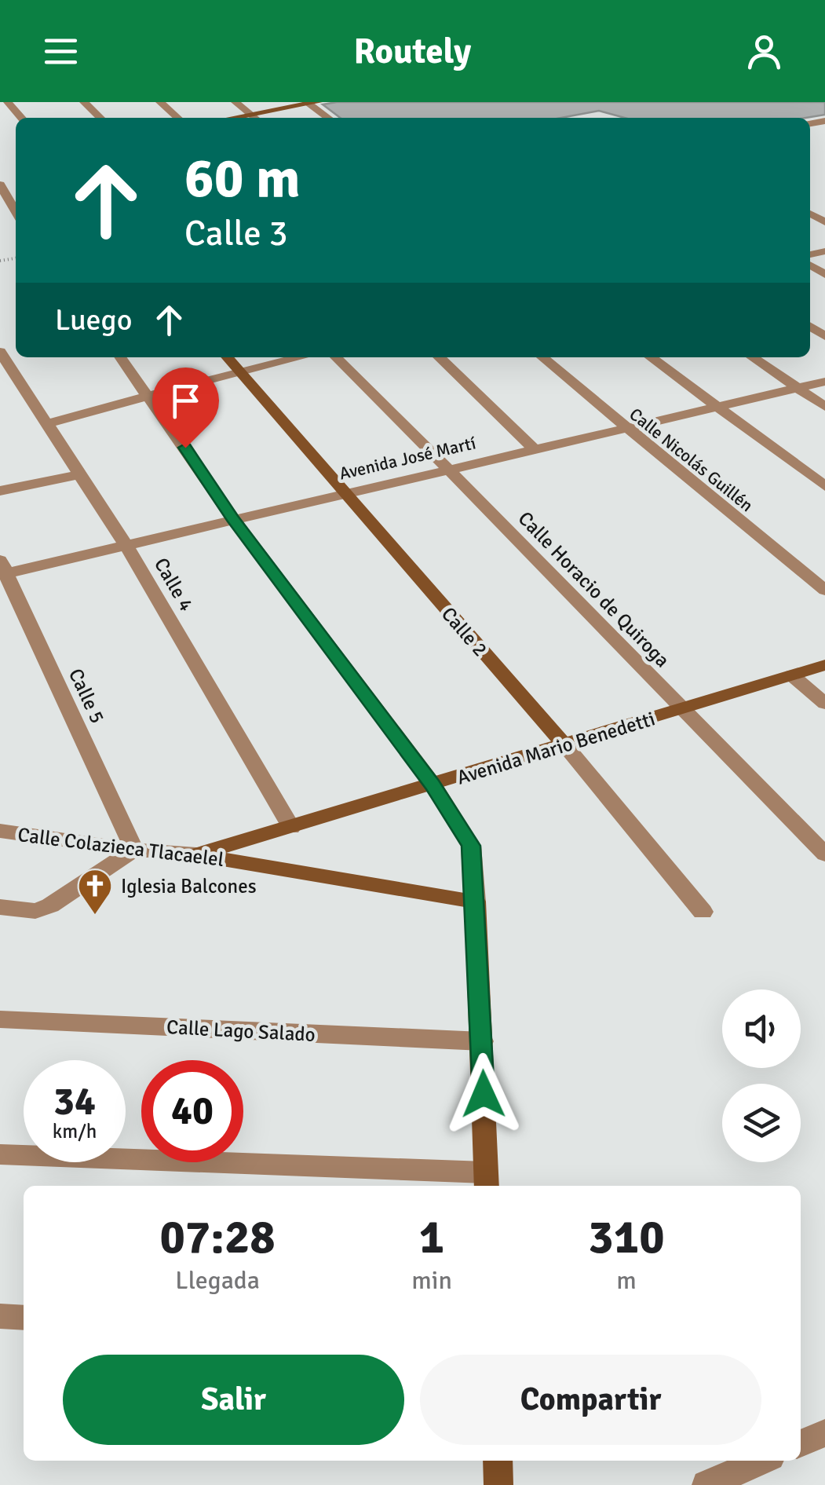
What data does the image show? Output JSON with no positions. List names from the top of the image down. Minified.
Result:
{"streets":{"street":["Avenida José Martí","Calle Nicolás Guillén","Calle 4","Calle Horacio de Quiroga","Calle 2","Calle 5","Avenida Mario Benedetti","Calle Colazieca Tlacaelel","Calle Lago Salado"]},"crossings":[["Avenida José Martí","Calle Nicolás Guillén"],["Avenida José Martí","Calle 4"],["Avenida José Martí","Calle Horacio de Quiroga"],["Avenida José Martí","Calle 2"],["Avenida José Martí","Calle 5"],["Calle 4","Avenida Mario Benedetti"],["Calle Horacio de Quiroga","Avenida Mario Benedetti"],["Calle 2","Avenida Mario Benedetti"],["Calle 5","Calle Colazieca Tlacaelel"],["Avenida Mario Benedetti","Calle Colazieca Tlacaelel"]],"places":{"church":["Iglesia Balcones"]},"page":{"header":"Routely","turn":["60 m","Calle 3"],"then":"Luego","speed":"34 km/h","limit":"40","eta":["07:28","Llegada","1","min","310","m"],"buttons":["Salir","Compartir"]}}
